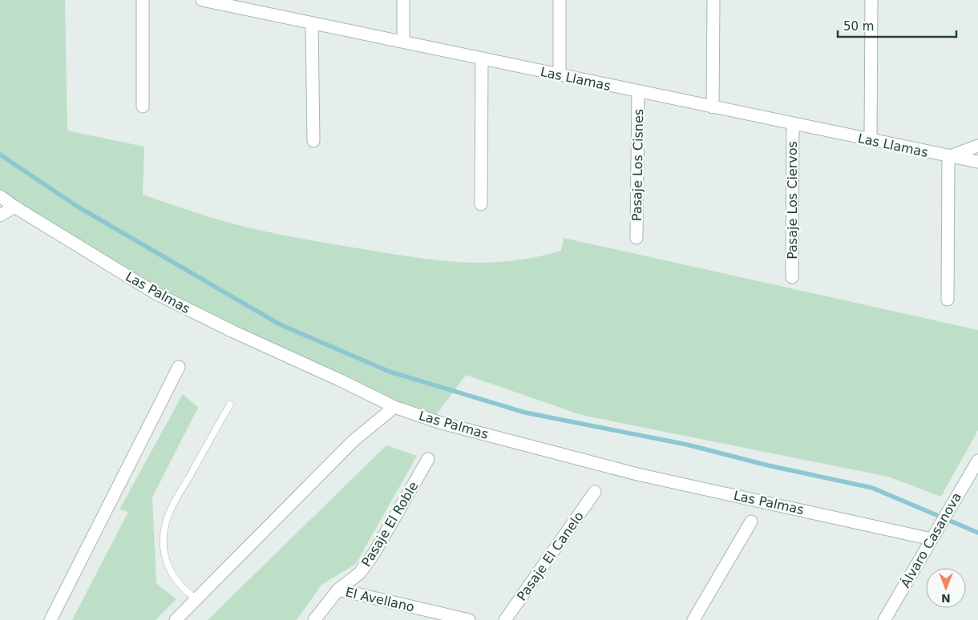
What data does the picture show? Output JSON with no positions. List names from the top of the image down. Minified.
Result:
{"streets":{"street":["Las Llamas","Pasaje Los Cisnes","Pasaje Los Ciervos","Las Palmas","Pasaje El Roble","Álvaro Casanova","Pasaje El Canelo","El Avellano"]},"crossings":[["Las Llamas","Pasaje Los Cisnes"],["Las Llamas","Pasaje Los Ciervos"],["Las Palmas","Álvaro Casanova"],["Pasaje El Roble","El Avellano"]],"scale_bar":"50 m","north":"bottom"}
